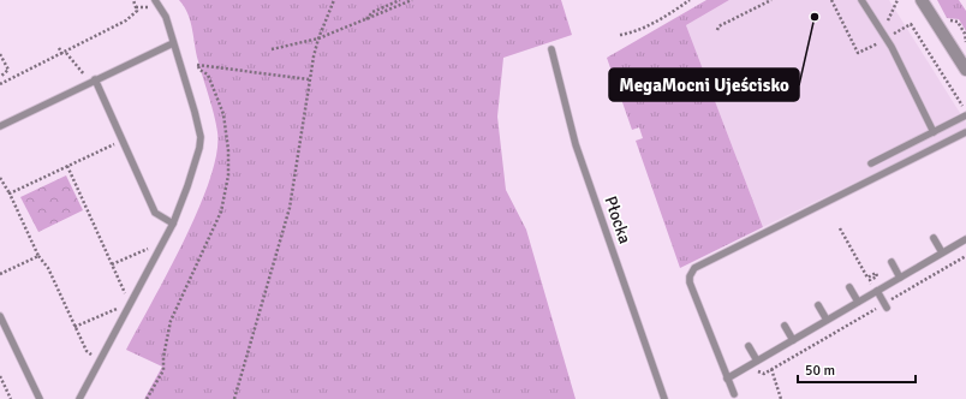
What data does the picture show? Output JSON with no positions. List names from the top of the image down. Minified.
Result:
{"streets":{"lane":["Płocka"]},"places":["MegaMocni Ujeścisko"],"scale_bar":"50 m"}
